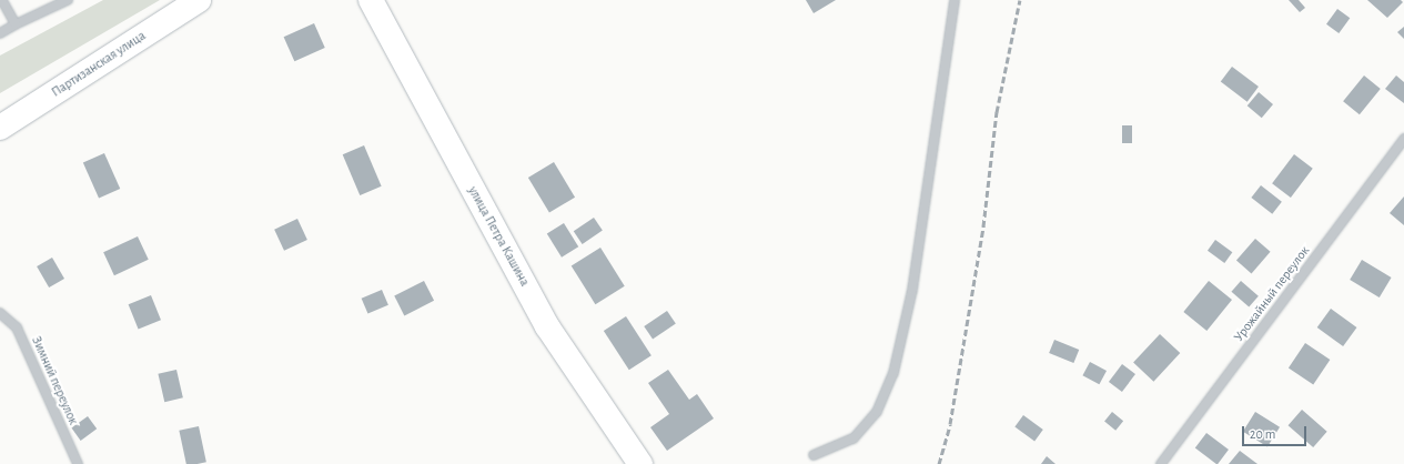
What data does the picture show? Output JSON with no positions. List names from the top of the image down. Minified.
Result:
{"streets":{"main road":["Партизанская улица","улица Петра Кашина"],"lane":["Урожайный переулок","Зимний переулок"]},"scale_bar":"20 m"}
